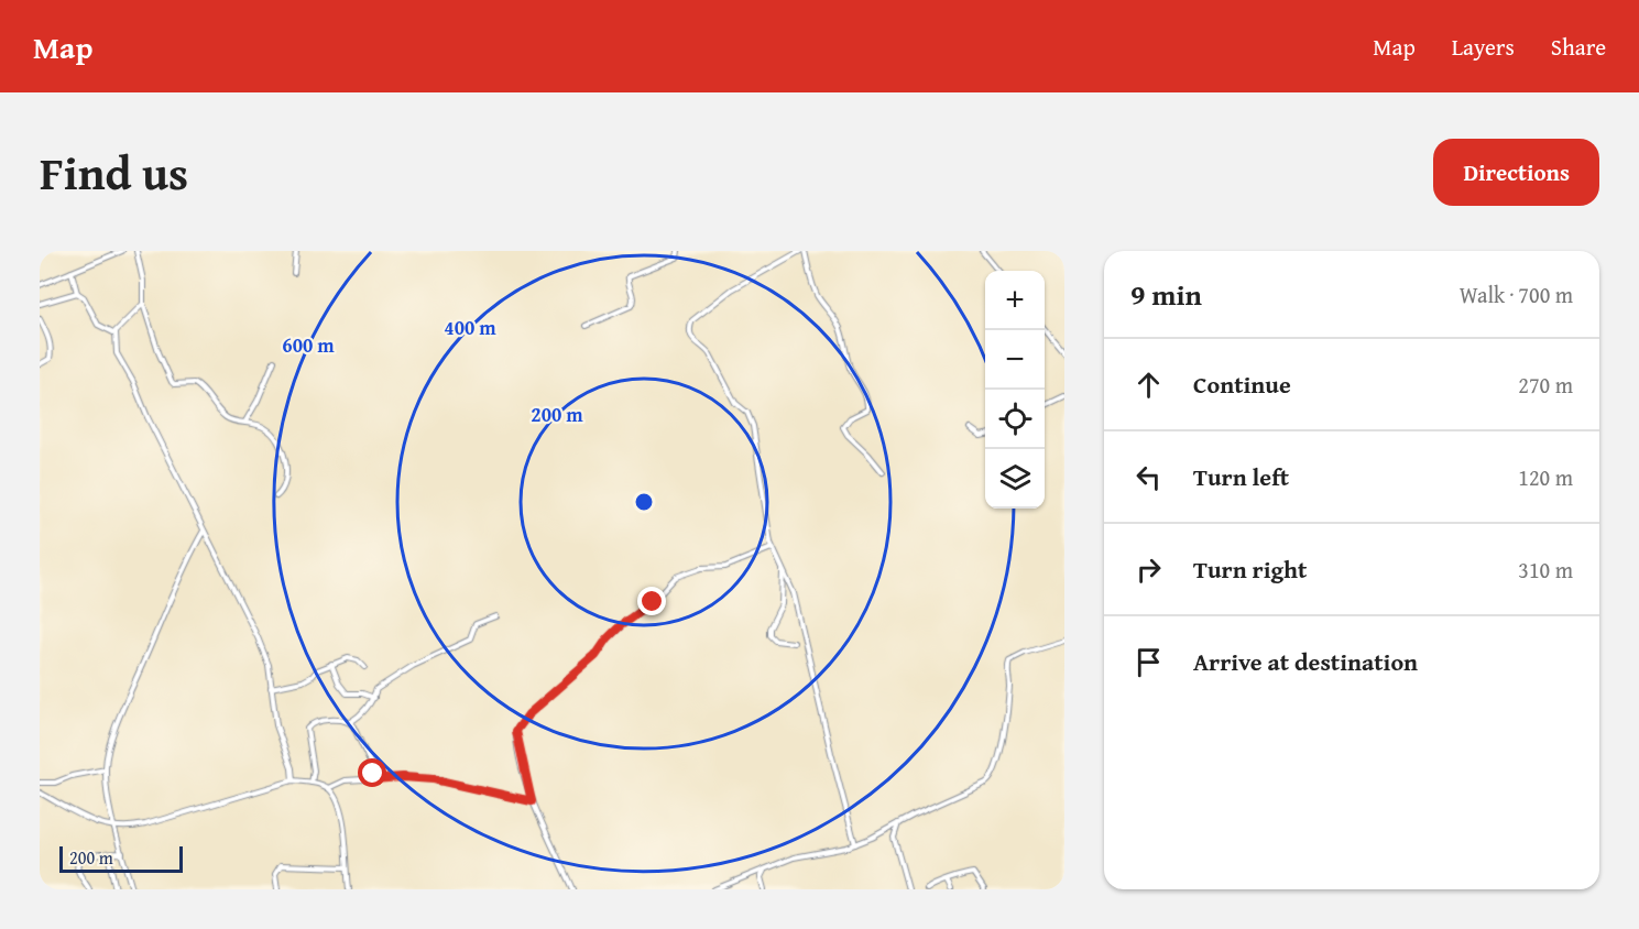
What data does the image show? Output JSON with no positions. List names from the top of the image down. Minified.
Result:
{"scale_bar":"200 m","page":{"header":"Map","nav":["Map","Layers","Share"],"title":"Find us","buttons":"Directions","heading":["9 min","Walk · 700 m"],"map_buttons":["+","−"],"list":[["Continue","270 m"],["Turn left","120 m"],["Turn right","310 m"],"Arrive at destination"],"scale":"200 m"},"rings":["400 m","600 m","200 m"]}
